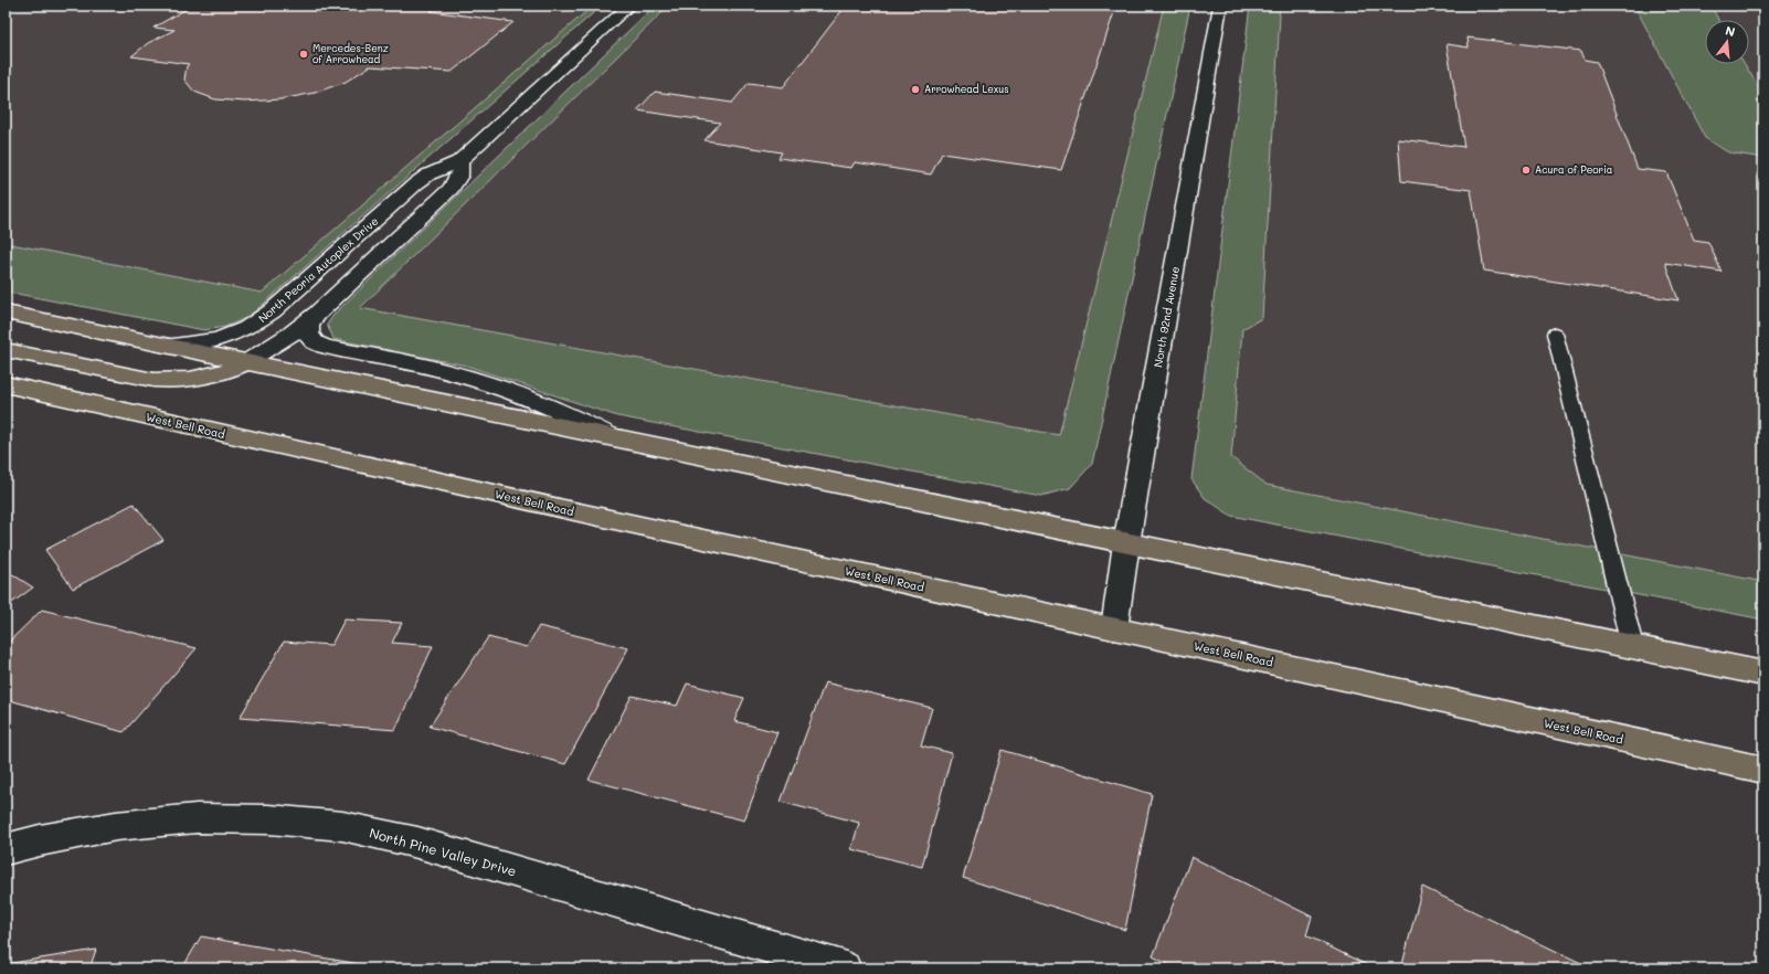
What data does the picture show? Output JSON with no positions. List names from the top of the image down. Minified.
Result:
{"streets":{"main road":["West Bell Road"],"street":["North Peoria Autoplex Drive","North 92nd Avenue","North Pine Valley Drive"]},"crossings":[["North 92nd Avenue","West Bell Road"]],"places":["Mercedes-Benz of Arrowhead","Arrowhead Lexus","Acura of Peoria"],"north":"top"}
